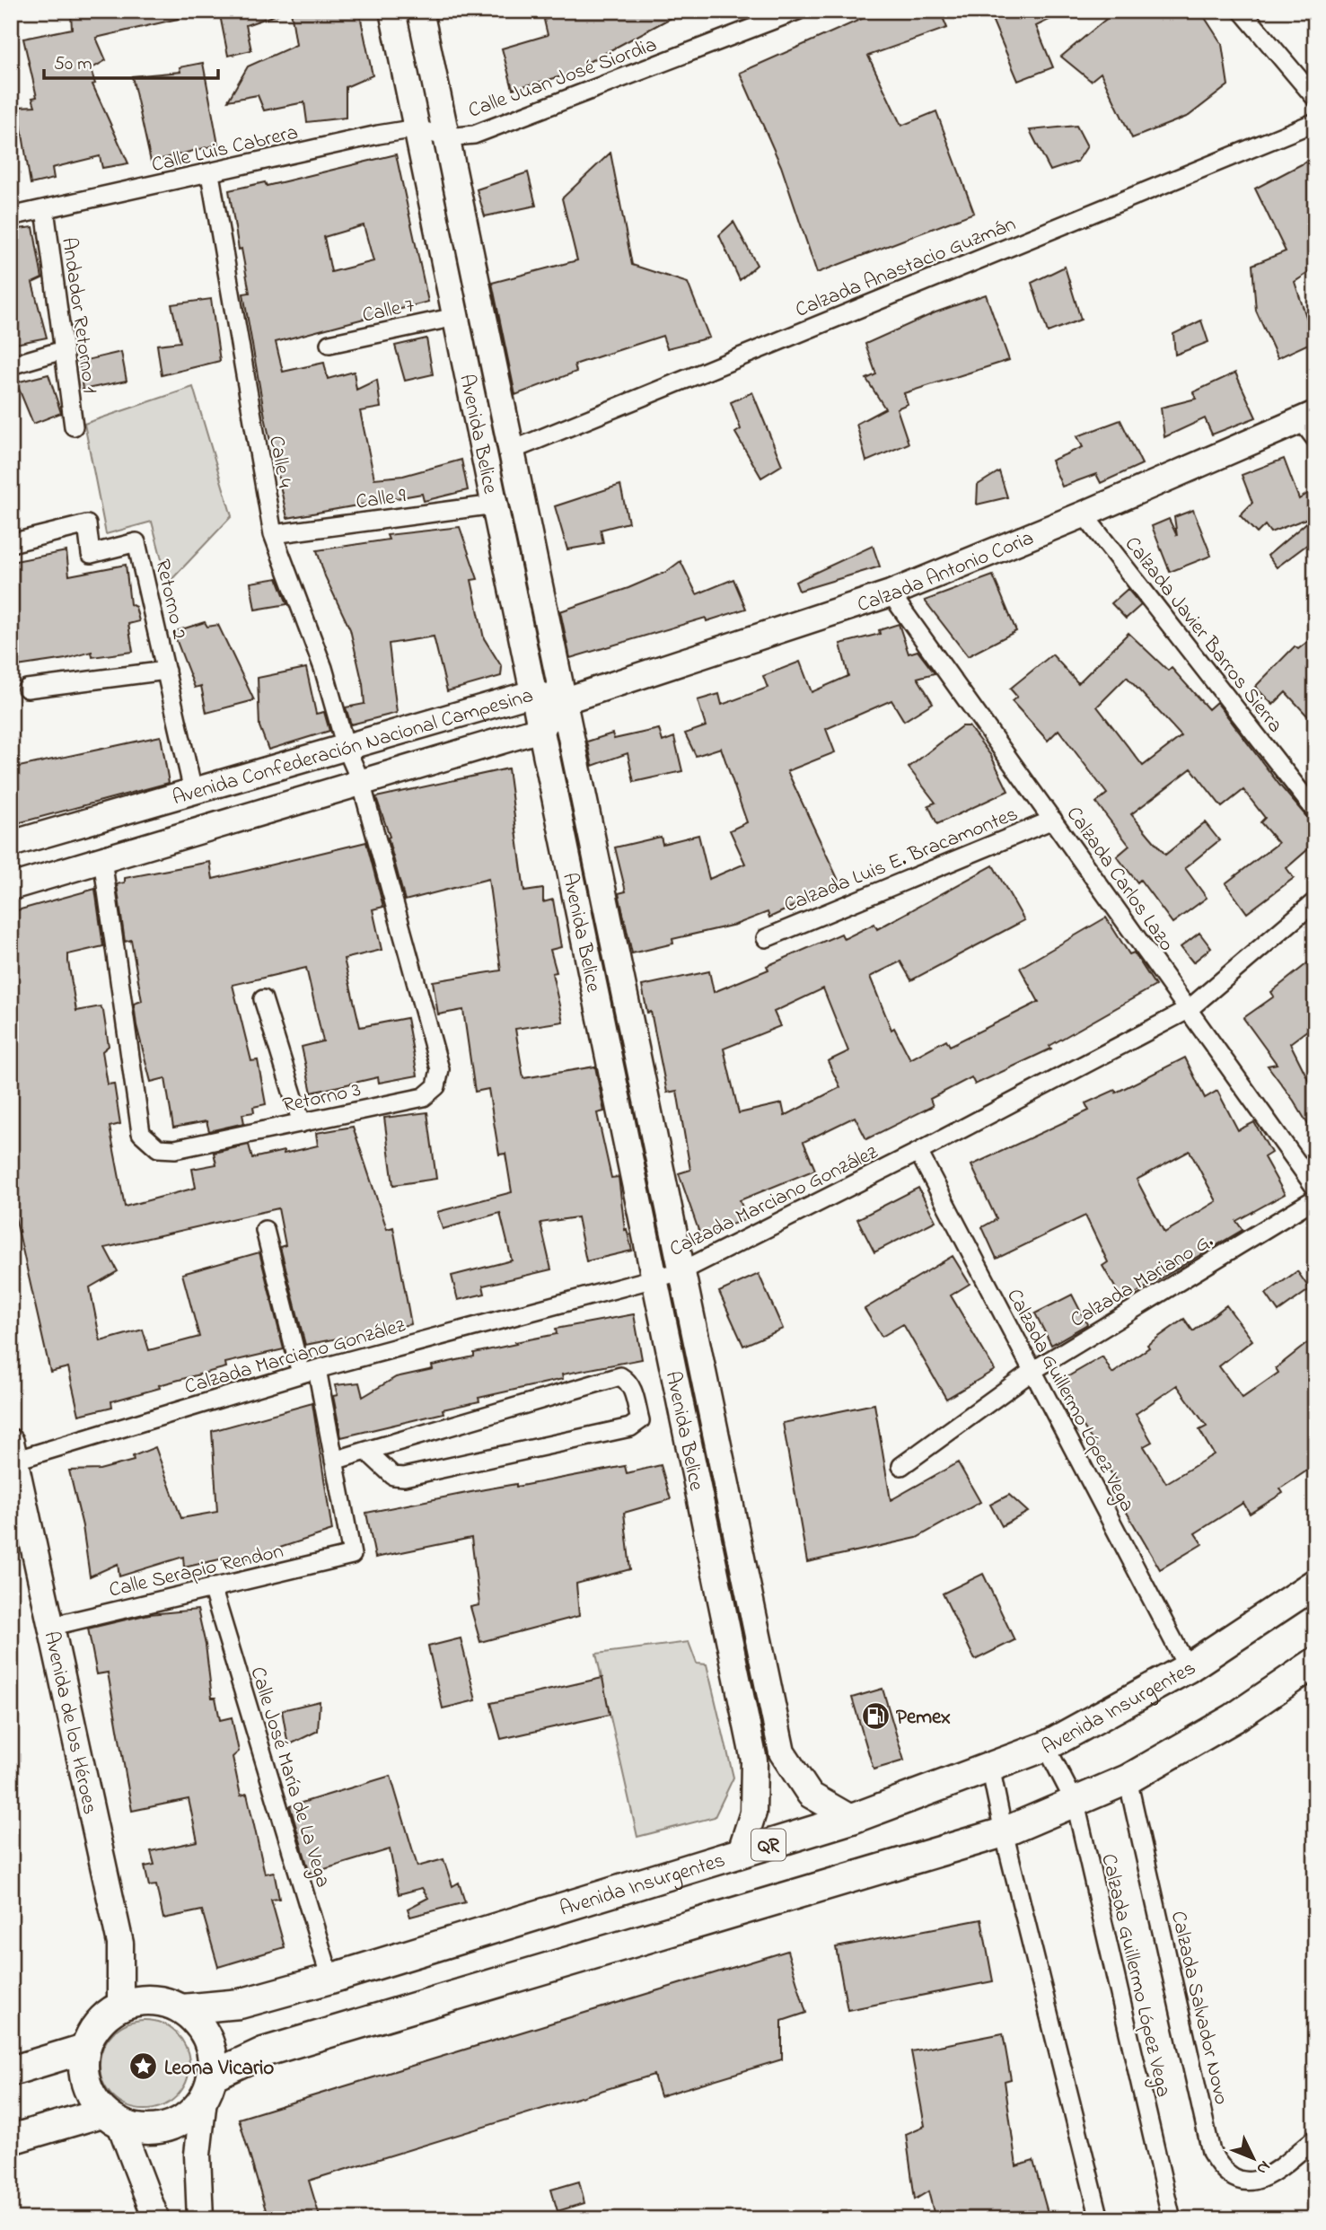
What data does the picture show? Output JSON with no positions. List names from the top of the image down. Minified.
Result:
{"streets":{"main road":["Avenida Belice","Calzada Antonio Coria","Avenida Confederación Nacional Campesina","Avenida Insurgentes","Avenida de los Héroes","QR"],"street":["Calle Juan José Siordia","Calle Luis Cabrera","Calzada Anastacio Guzmán","Calle 7","Andador Retorno 1","Calle 4","Calle 9","Retorno 2","Calzada Javier Barros Sierra","Calzada Luis E. Bracamontes","Calzada Carlos Lazo","Retorno 3","Calzada Marciano González","Calzada Mariano G.","Calzada Guillermo López Vega","Calle Serapio Rendon","Calle José María de La Vega","Calzada Salvador Novo"]},"crossings":[["Calle Juan José Siordia","Calle Luis Cabrera"],["Calle Juan José Siordia","Avenida Belice"],["Calle Luis Cabrera","Andador Retorno 1"],["Calle Luis Cabrera","Avenida Belice"],["Calle Luis Cabrera","Calle 4"],["Calzada Anastacio Guzmán","Avenida Belice"],["Calle 7","Avenida Belice"],["Avenida Belice","Calle 9"],["Avenida Belice","Calzada Antonio Coria"],["Avenida Belice","Avenida Confederación Nacional Campesina"],["Avenida Belice","Calzada Marciano González"],["Avenida Belice","Avenida Insurgentes"],["Calle 4","Calle 9"],["Calle 4","Avenida Confederación Nacional Campesina"],["Calle 4","Retorno 3"],["Calzada Antonio Coria","Calzada Javier Barros Sierra"],["Calzada Antonio Coria","Avenida Confederación Nacional Campesina"],["Calzada Antonio Coria","Calzada Carlos Lazo"],["Retorno 2","Avenida Confederación Nacional Campesina"],["Avenida Confederación Nacional Campesina","Retorno 3"],["Calzada Luis E. Bracamontes","Calzada Carlos Lazo"],["Calzada Carlos Lazo","Calzada Marciano González"],["Calzada Marciano González","Calzada Guillermo López Vega"],["Calzada Marciano González","Avenida de los Héroes"],["Calzada Mariano G.","Calzada Guillermo López Vega"],["Calzada Guillermo López Vega","Avenida Insurgentes"],["Calle Serapio Rendon","Avenida de los Héroes"],["Calle Serapio Rendon","Calle José María de La Vega"],["Avenida Insurgentes","Avenida de los Héroes"],["Avenida Insurgentes","Calle José María de La Vega"]],"places":{"fuel station":["Pemex"],"place":["Leona Vicario"]},"scale_bar":"50 m","north":"bottom right"}
